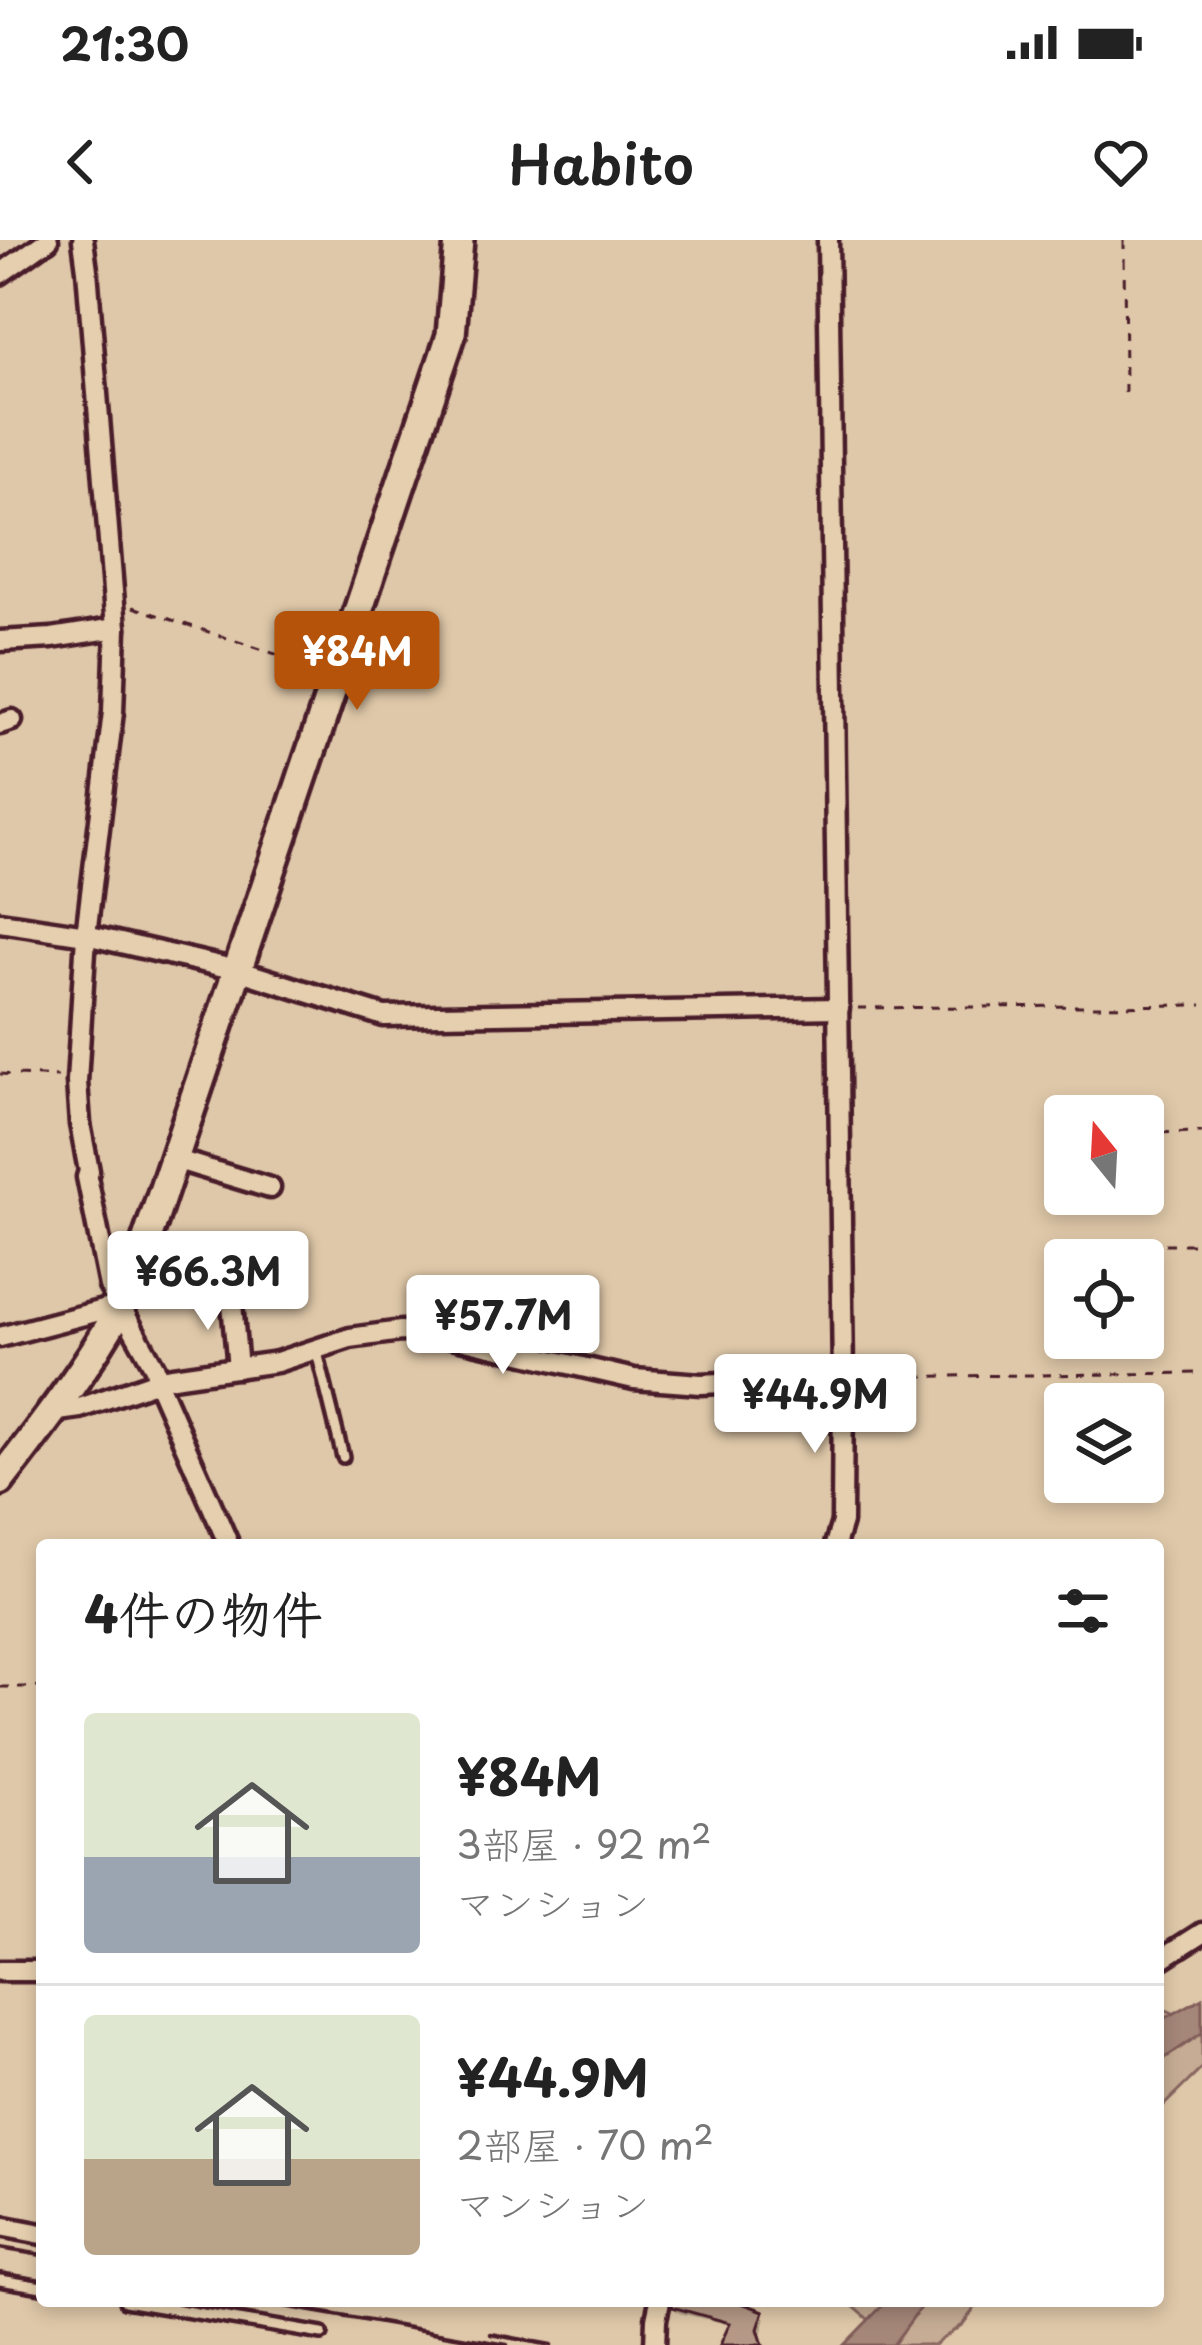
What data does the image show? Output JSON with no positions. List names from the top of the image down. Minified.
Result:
{"north":"top","page":{"status":"21:30","header":"Habito","price":["¥84M","¥66.3M","¥57.7M","¥44.9M"],"heading":"4件の物件","list":[{"name":"¥84M","note":"3部屋 · 92 m² · マンション"},{"name":"¥44.9M","note":"2部屋 · 70 m² · マンション"}]}}
